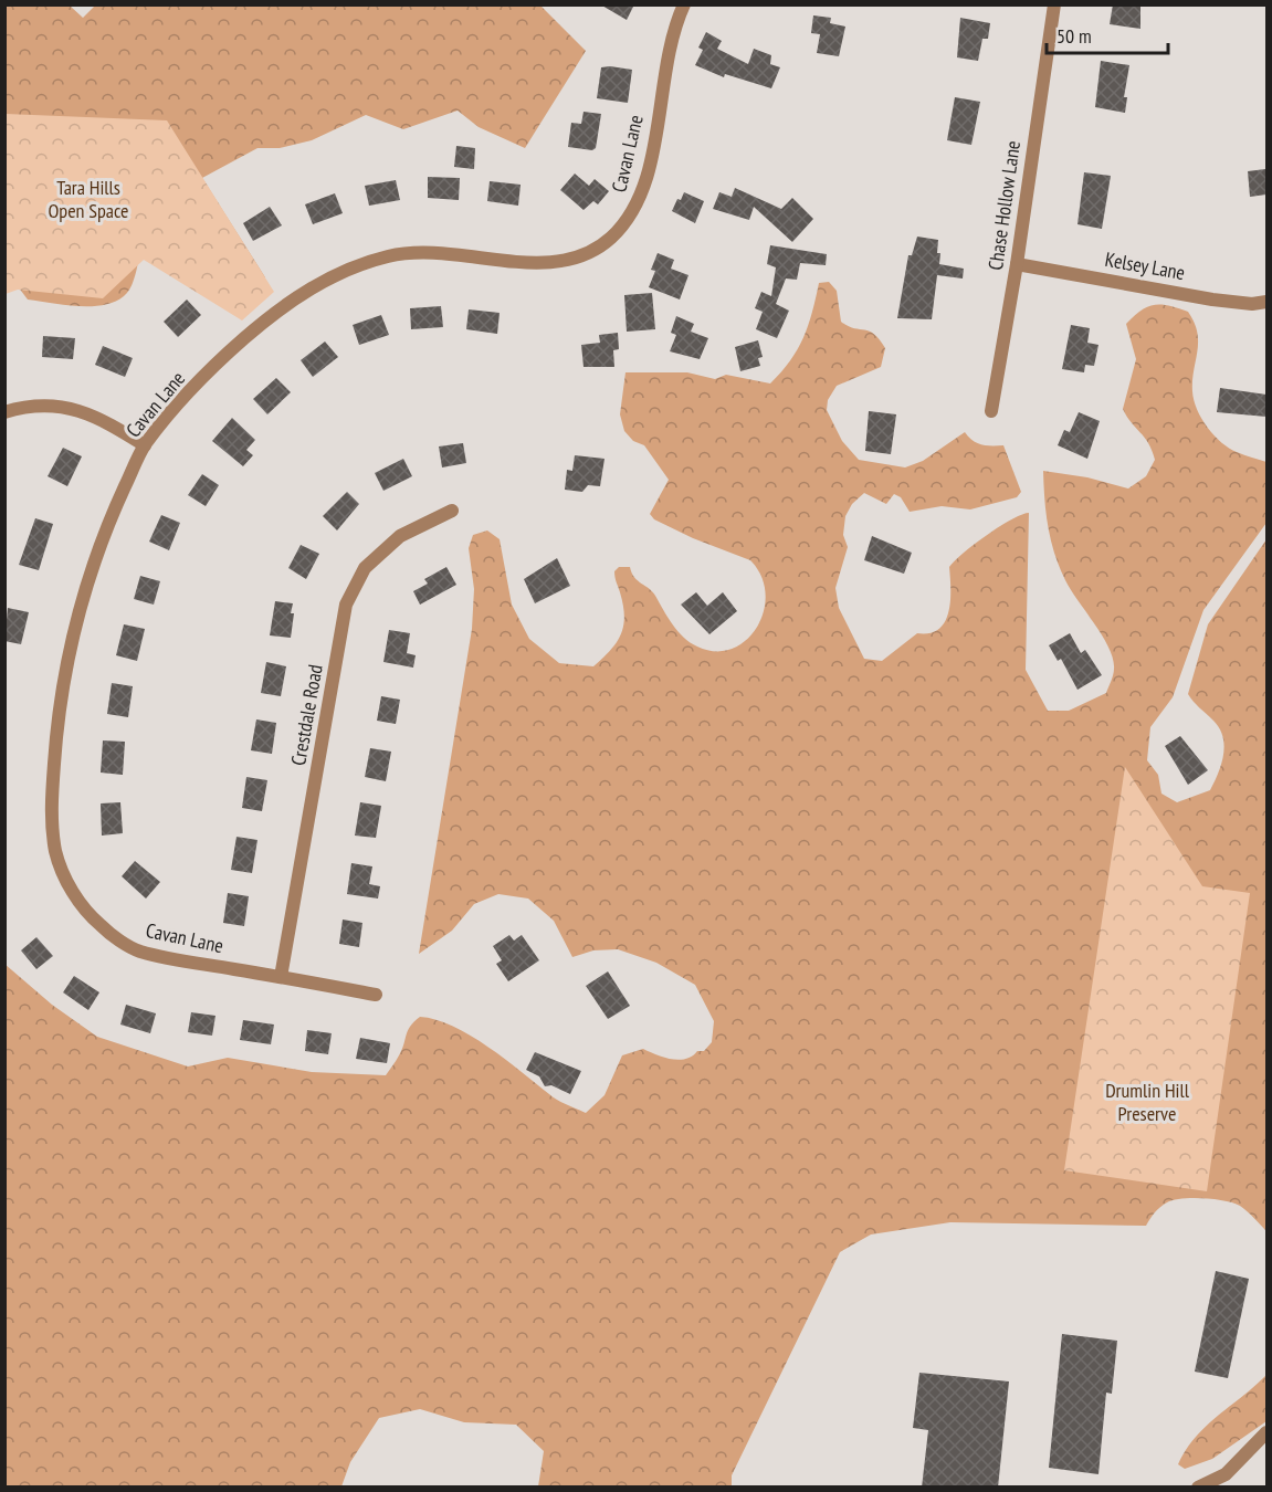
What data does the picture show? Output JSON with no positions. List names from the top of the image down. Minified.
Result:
{"streets":{"street":["Cavan Lane","Chase Hollow Lane","Kelsey Lane","Crestdale Road"]},"crossings":[["Cavan Lane","Crestdale Road"],["Chase Hollow Lane","Kelsey Lane"]],"parks":["Tara Hills Open Space","Drumlin Hill Preserve"],"scale_bar":"50 m"}
